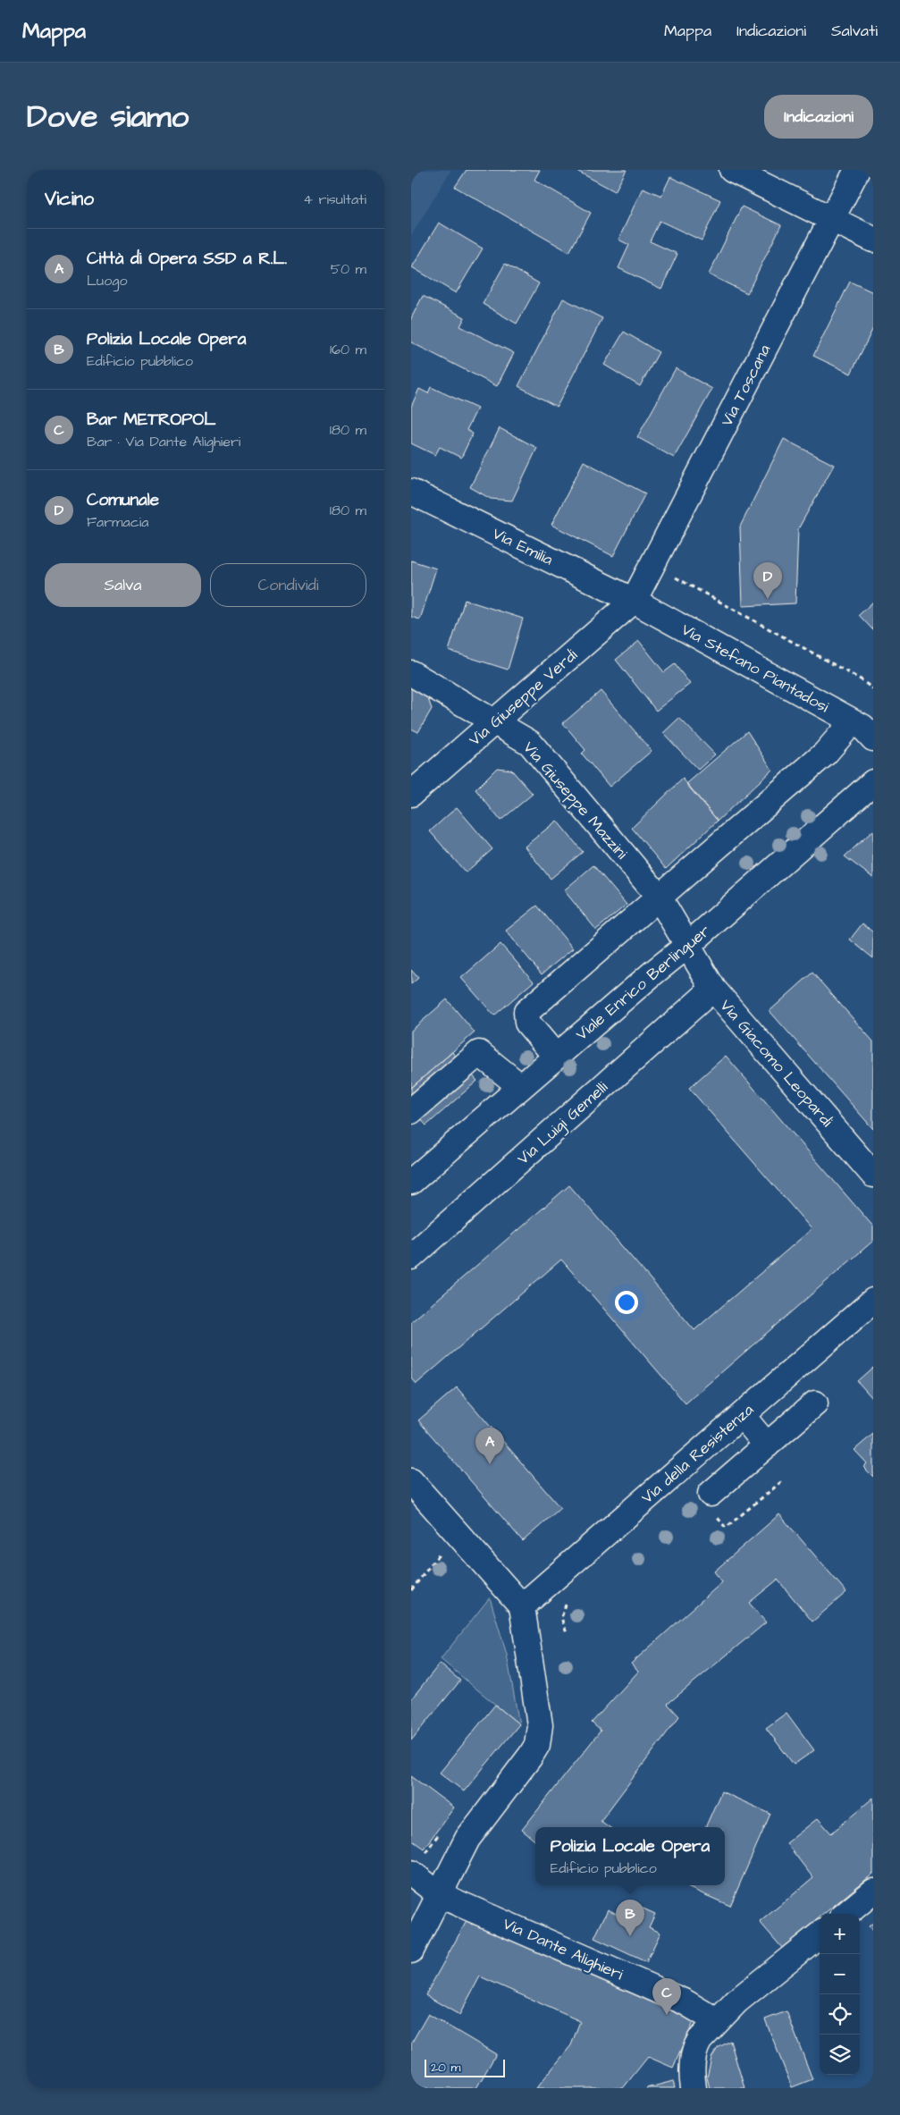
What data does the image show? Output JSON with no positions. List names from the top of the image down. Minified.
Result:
{"streets":{"street":["Via Toscana","Via Emilia","Via Stefano Piantadosi","Via Giuseppe Verdi","Via Giuseppe Mazzini","Viale Enrico Berlinguer","Via Giacomo Leopardi","Via Luigi Gemelli","Via della Resistenza","Via Dante Alighieri"]},"crossings":[["Via Toscana","Via Emilia"],["Via Toscana","Via Stefano Piantadosi"],["Via Toscana","Via Giuseppe Verdi"],["Via Emilia","Via Stefano Piantadosi"],["Via Emilia","Via Giuseppe Verdi"],["Via Stefano Piantadosi","Via Giuseppe Verdi"],["Via Giuseppe Verdi","Via Giuseppe Mazzini"],["Via Giuseppe Mazzini","Viale Enrico Berlinguer"],["Via Giuseppe Mazzini","Via Giacomo Leopardi"],["Viale Enrico Berlinguer","Via Giacomo Leopardi"],["Via Giacomo Leopardi","Via Luigi Gemelli"]],"scale_bar":"20 m","page":{"header":"Mappa","nav":["Mappa","Indicazioni","Salvati"],"title":"Dove siamo","buttons":["Indicazioni",["Salva","Condividi"]],"heading":["Vicino","4 risultati"],"list":[{"mark":"A","name":"Città di Opera SSD a R.L.","note":"Luogo","value":"50 m"},{"mark":"B","name":"Polizia Locale Opera","note":"Edificio pubblico","value":"160 m"},{"mark":"C","name":"Bar METROPOL","note":"Bar · Via Dante Alighieri","value":"180 m"},{"mark":"D","name":"Comunale","note":"Farmacia","value":"180 m"}],"pins":["D","A","B","C"],"popup":["Polizia Locale Opera","Edificio pubblico"],"map_buttons":["+","−"],"scale":"20 m"}}
